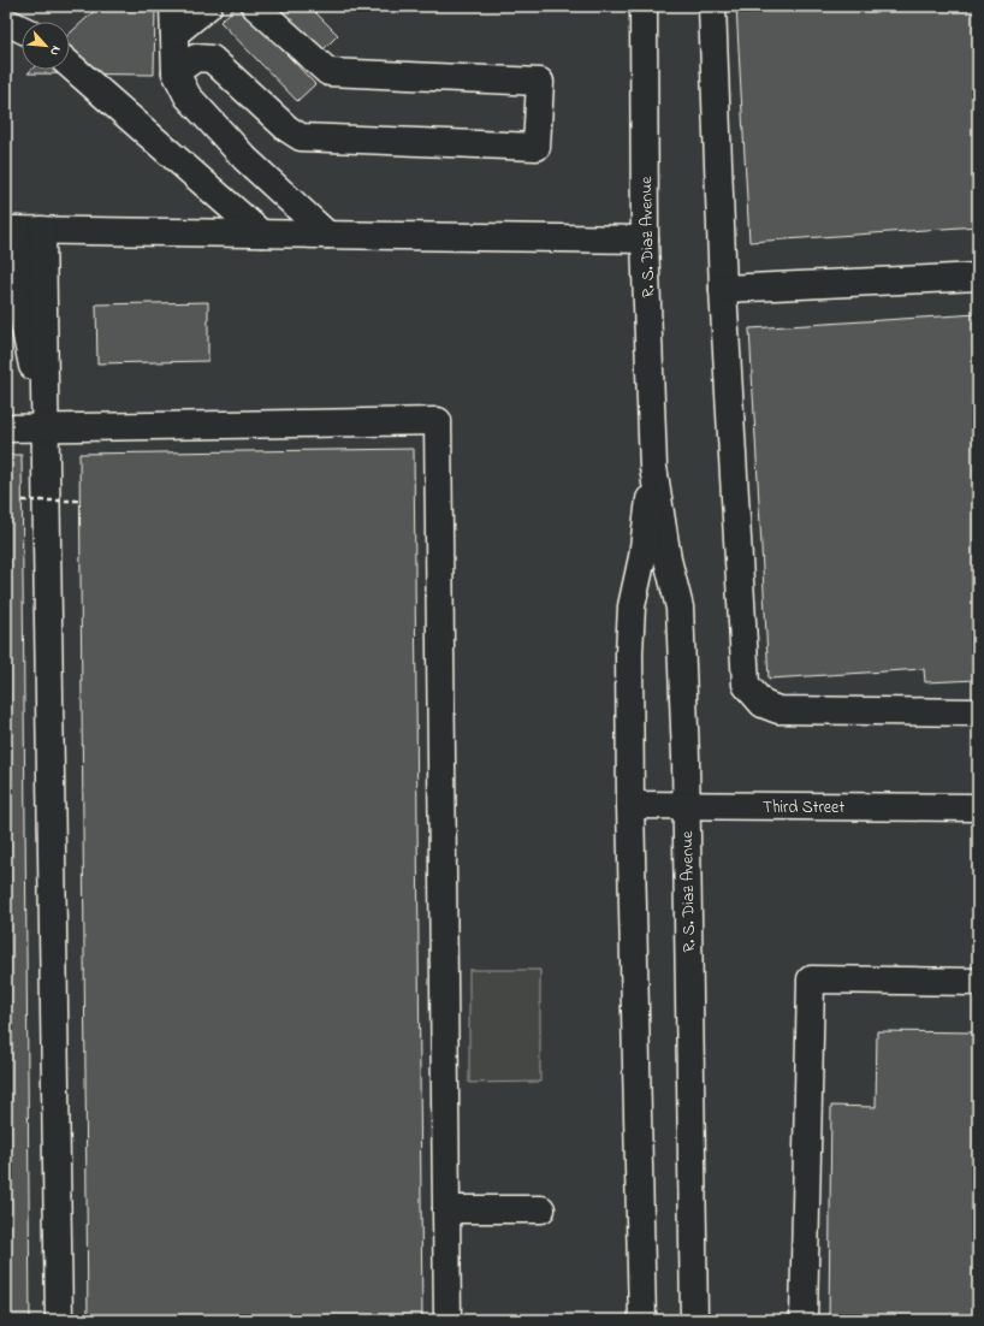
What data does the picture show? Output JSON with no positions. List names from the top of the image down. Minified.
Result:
{"streets":{"street":["R. S. Diaz Avenue","Third Street"]},"crossings":[["R. S. Diaz Avenue","Third Street"]],"north":"bottom right"}
